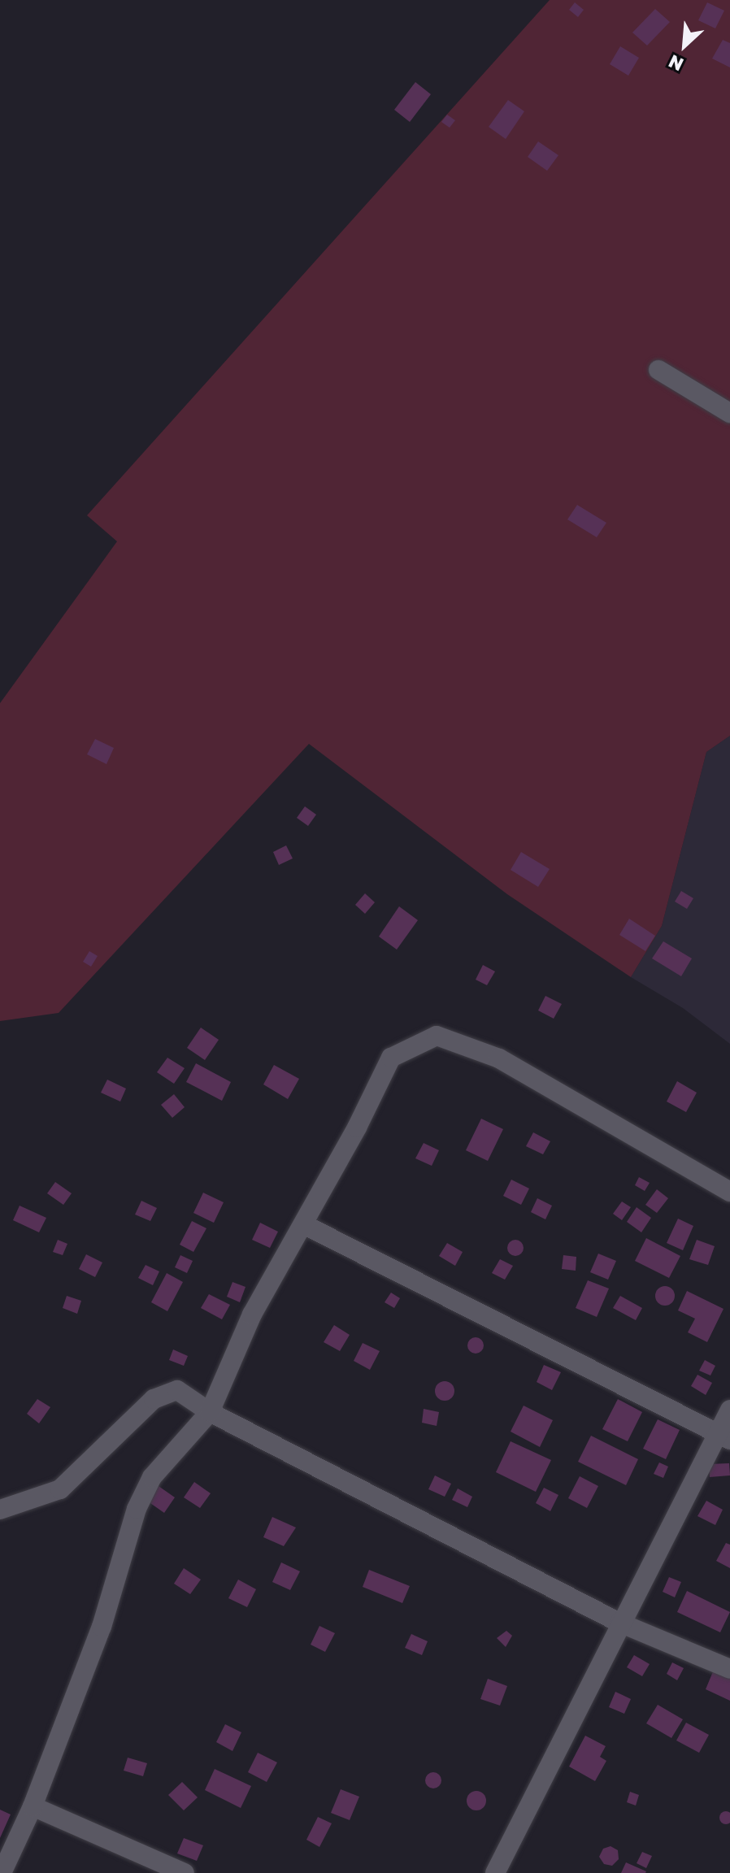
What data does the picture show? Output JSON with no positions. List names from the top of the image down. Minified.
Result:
{"north":"bottom left"}
